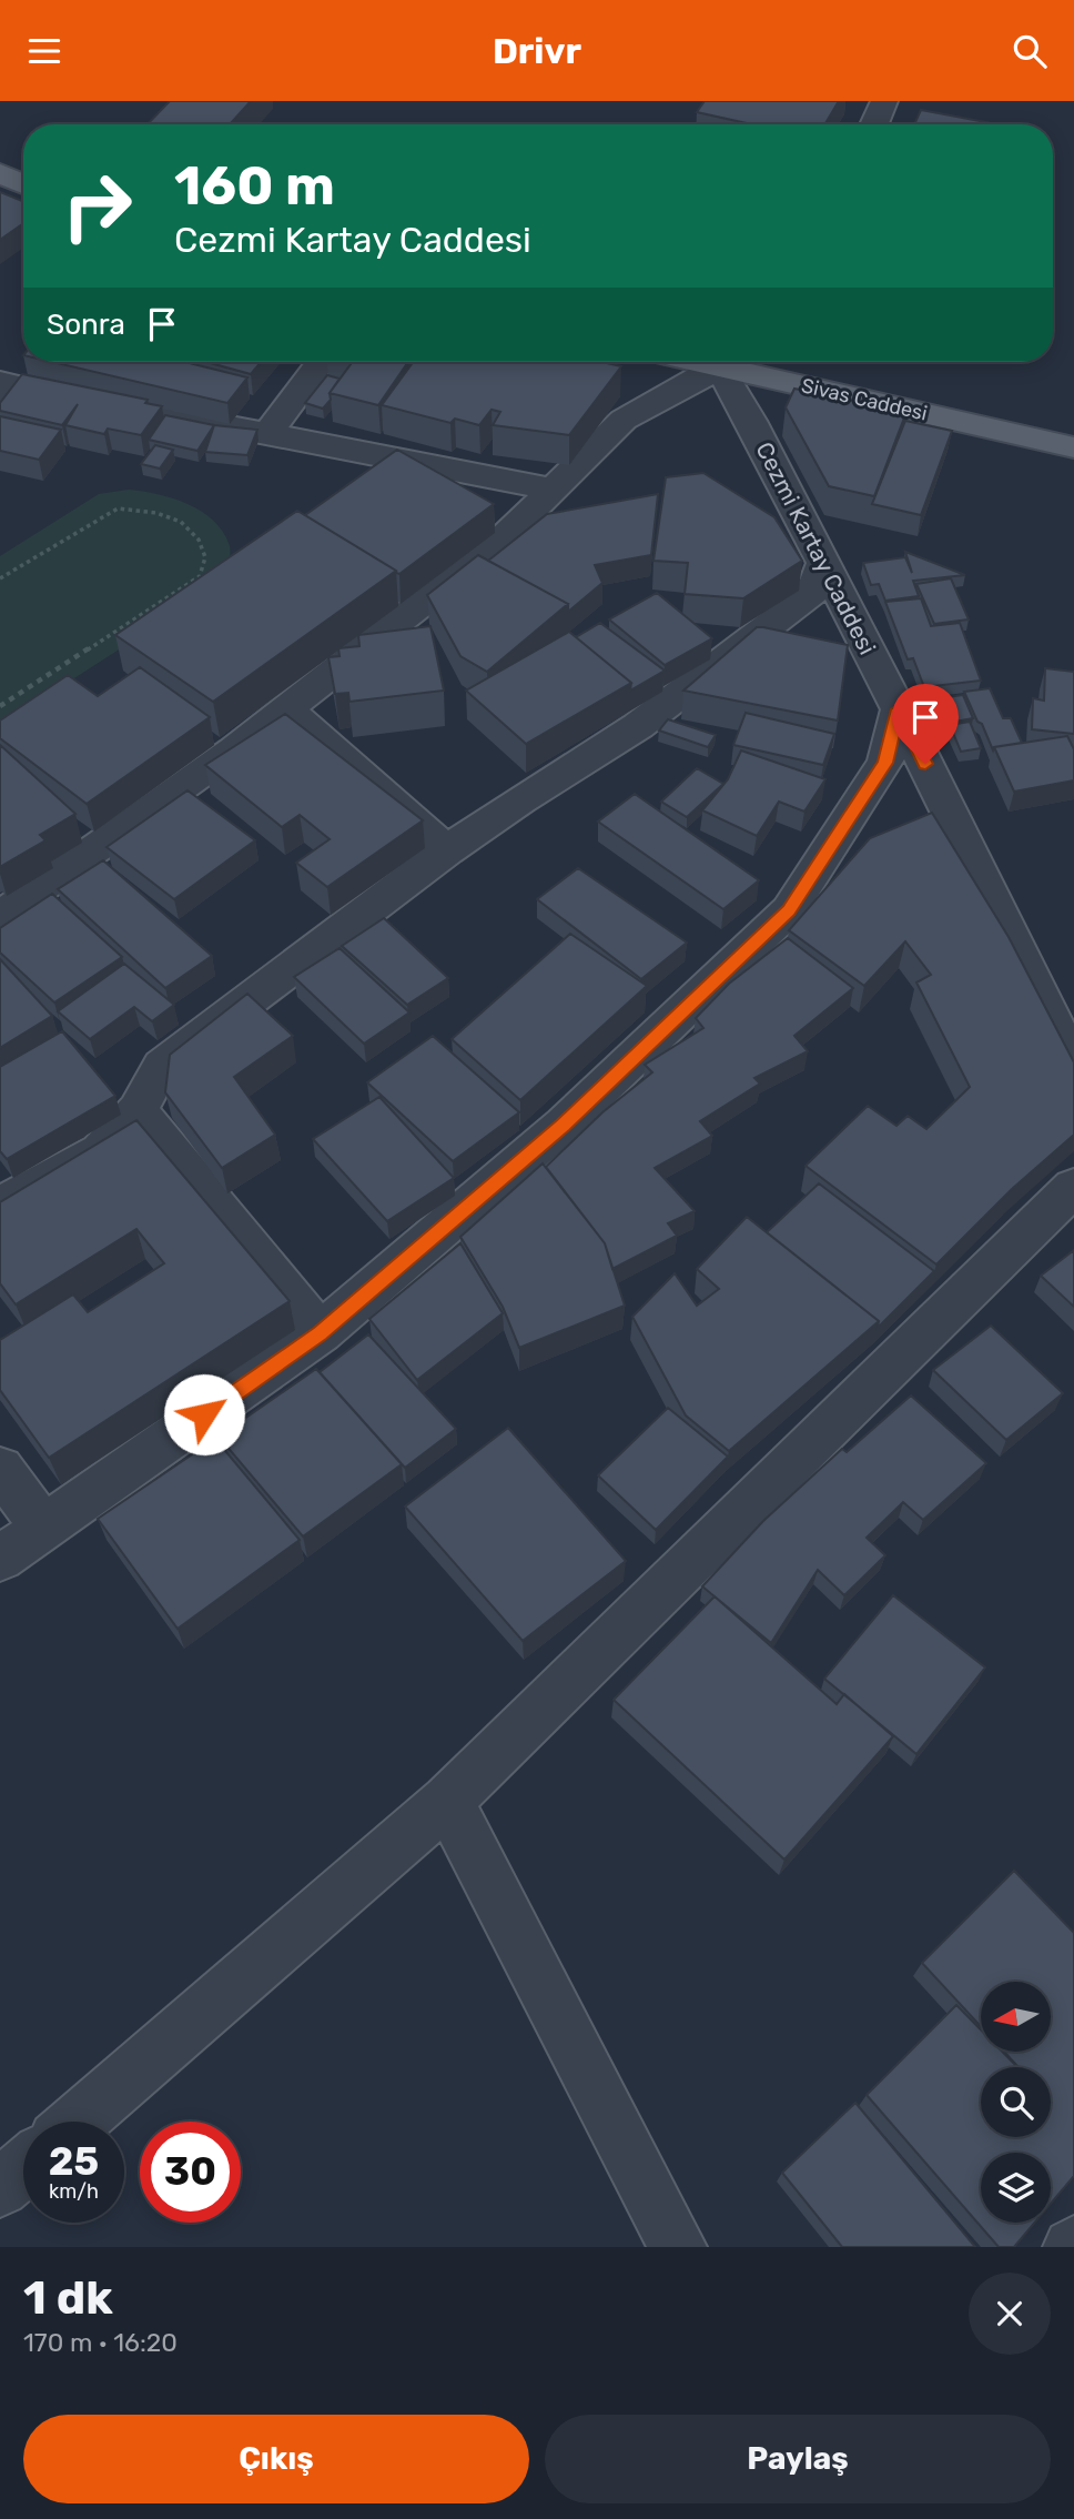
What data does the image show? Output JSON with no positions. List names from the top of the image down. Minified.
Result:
{"streets":{"main road":["Sivas Caddesi"],"street":["Cezmi Kartay Caddesi"]},"north":"left","page":{"header":"Drivr","turn":["160 m","Cezmi Kartay Caddesi"],"then":"Sonra","speed":"25 km/h","limit":"30","heading":["1 dk","170 m · 16:20"],"buttons":["Çıkış","Paylaş"]}}
